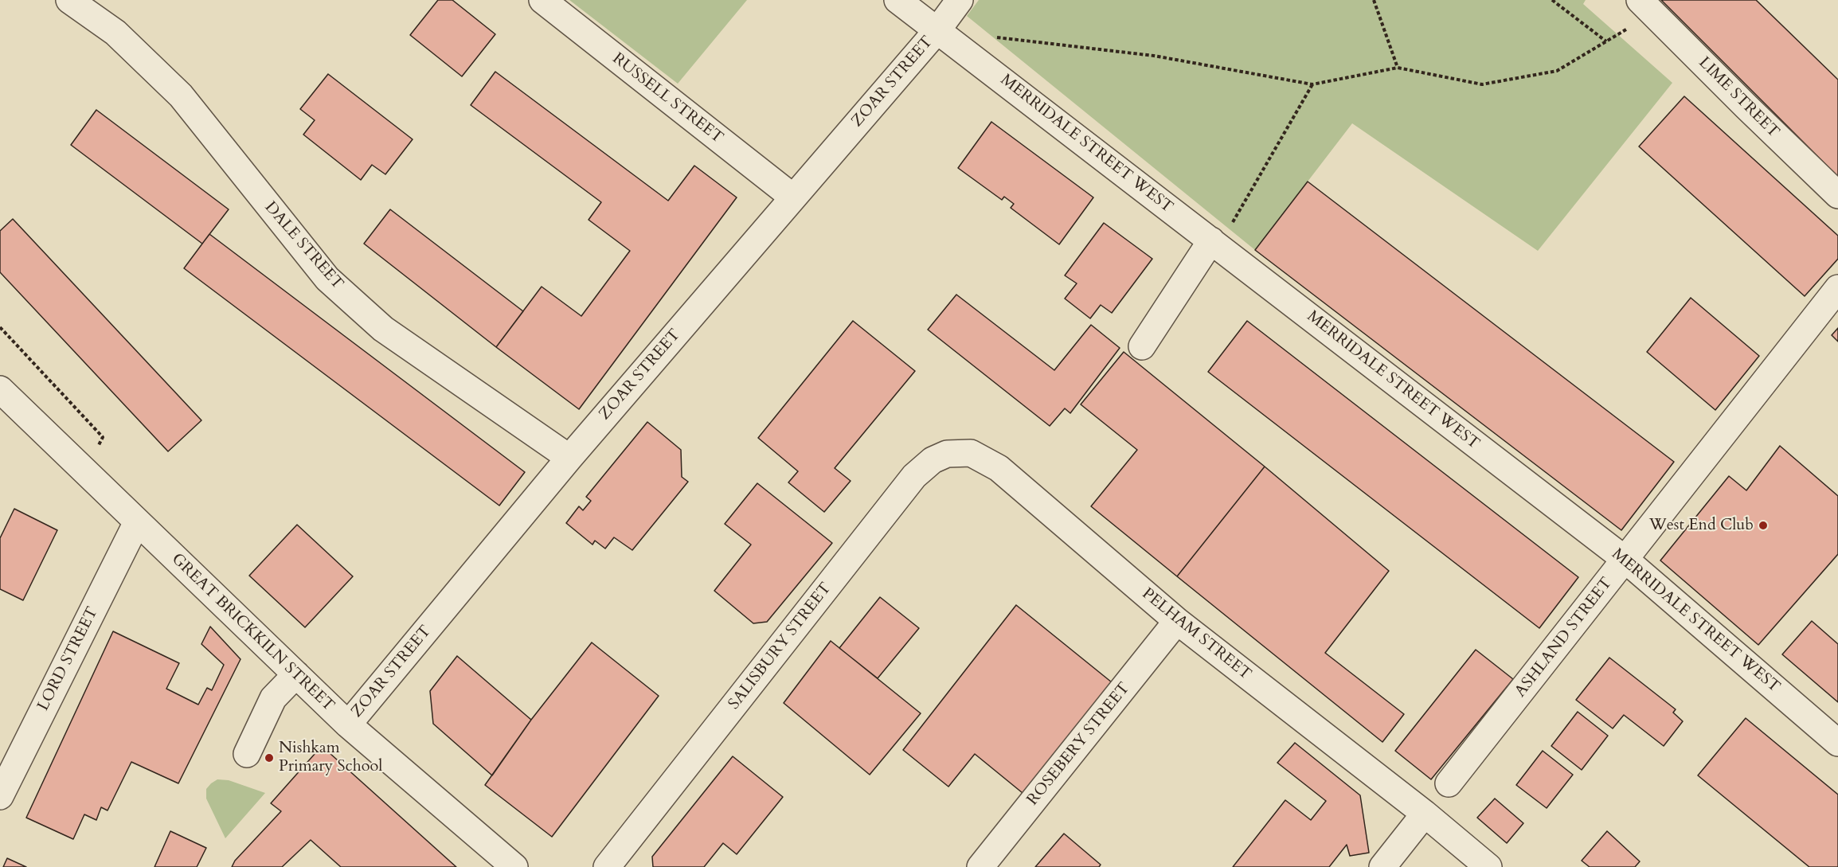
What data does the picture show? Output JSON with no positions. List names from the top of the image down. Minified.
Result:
{"streets":{"street":["ZOAR STREET","LIME STREET","RUSSELL STREET","MERRIDALE STREET WEST","DALE STREET","GREAT BRICKKILN STREET","PELHAM STREET","ASHLAND STREET","SALISBURY STREET","LORD STREET","ROSEBERY STREET"]},"crossings":[["ZOAR STREET","RUSSELL STREET"],["ZOAR STREET","MERRIDALE STREET WEST"],["ZOAR STREET","DALE STREET"],["ZOAR STREET","GREAT BRICKKILN STREET"],["MERRIDALE STREET WEST","ASHLAND STREET"],["GREAT BRICKKILN STREET","LORD STREET"],["PELHAM STREET","SALISBURY STREET"],["PELHAM STREET","ROSEBERY STREET"]],"places":["West End Club","Nishkam Primary School"]}
